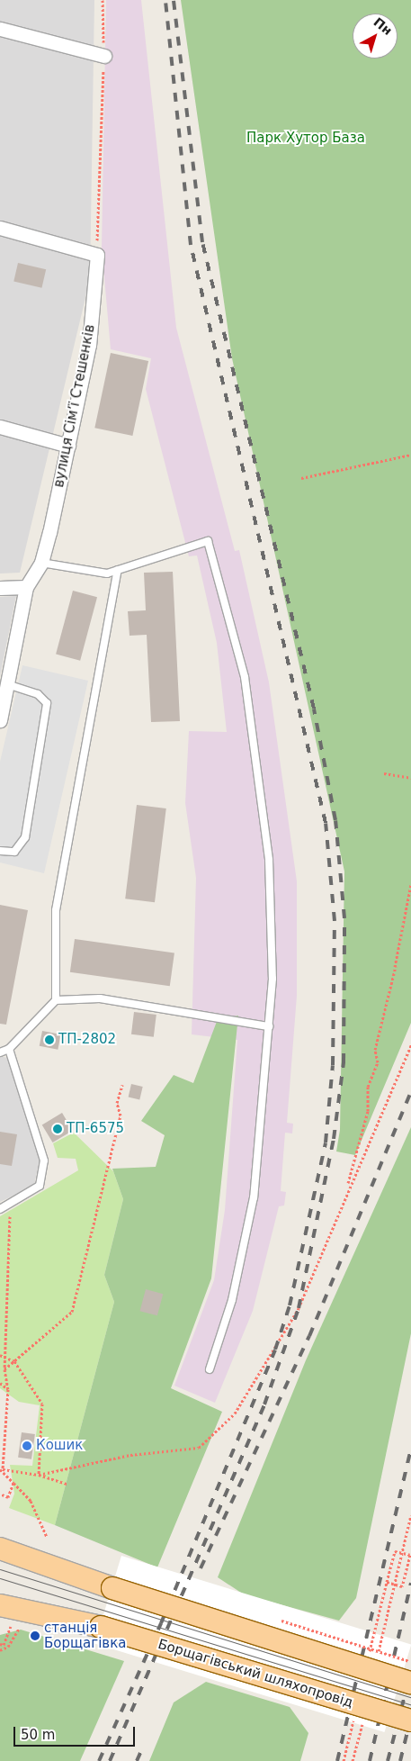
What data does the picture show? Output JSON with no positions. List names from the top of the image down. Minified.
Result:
{"streets":{"main road":["Борщагівський шляхопровід"],"street":["вулиця Сімʼї Стешенків"]},"parks":["Парк Хутор База"],"places":["ТП-2802","ТП-6575","Кошик","станція Борщагівка"],"scale_bar":"50 m","north":"top right"}
